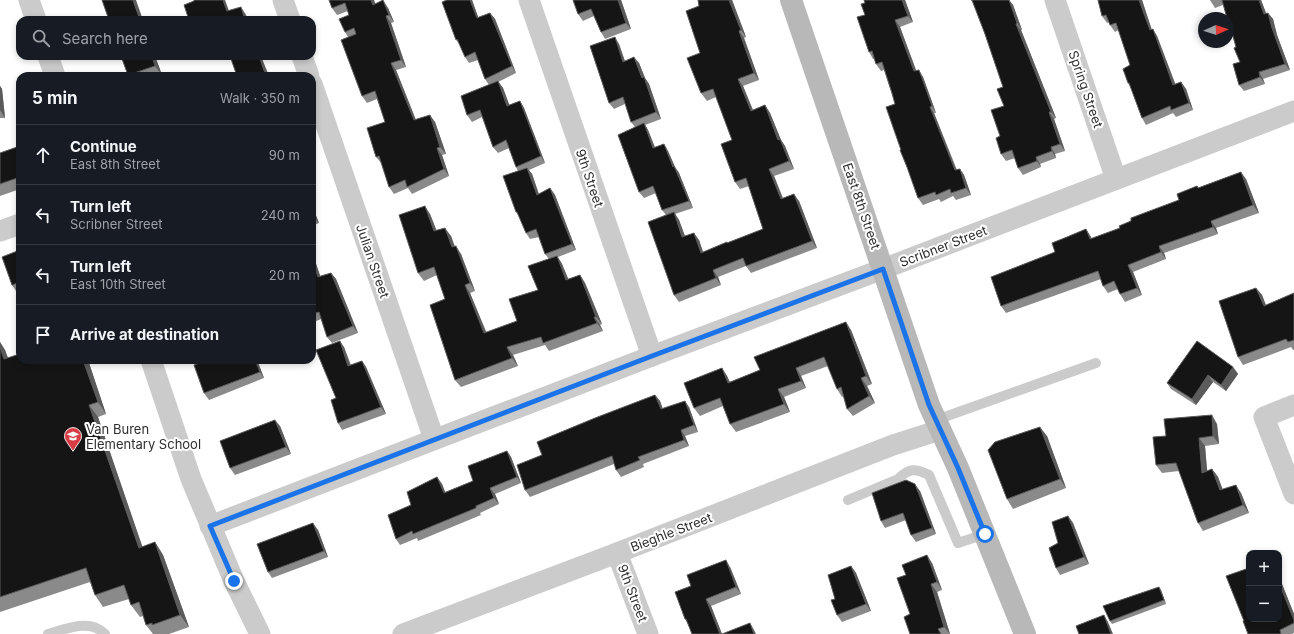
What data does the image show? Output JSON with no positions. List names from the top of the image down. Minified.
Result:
{"streets":{"street":["Spring Street","9th Street","East 8th Street","Scribner Street","Julian Street","Bieghle Street"]},"crossings":[["Spring Street","Scribner Street"],["9th Street","Scribner Street"],["9th Street","Bieghle Street"],["East 8th Street","Scribner Street"],["East 8th Street","Bieghle Street"],["Scribner Street","Julian Street"]],"places":{"school or university":["Van Buren Elementary School"]},"north":"right","page":{"search":"Search here","heading":["5 min","Walk · 350 m"],"list":[["Continue","East 8th Street","90 m"],["Turn left","Scribner Street","240 m"],["Turn left","East 10th Street","20 m"],"Arrive at destination"],"map_buttons":["+","−"]}}
